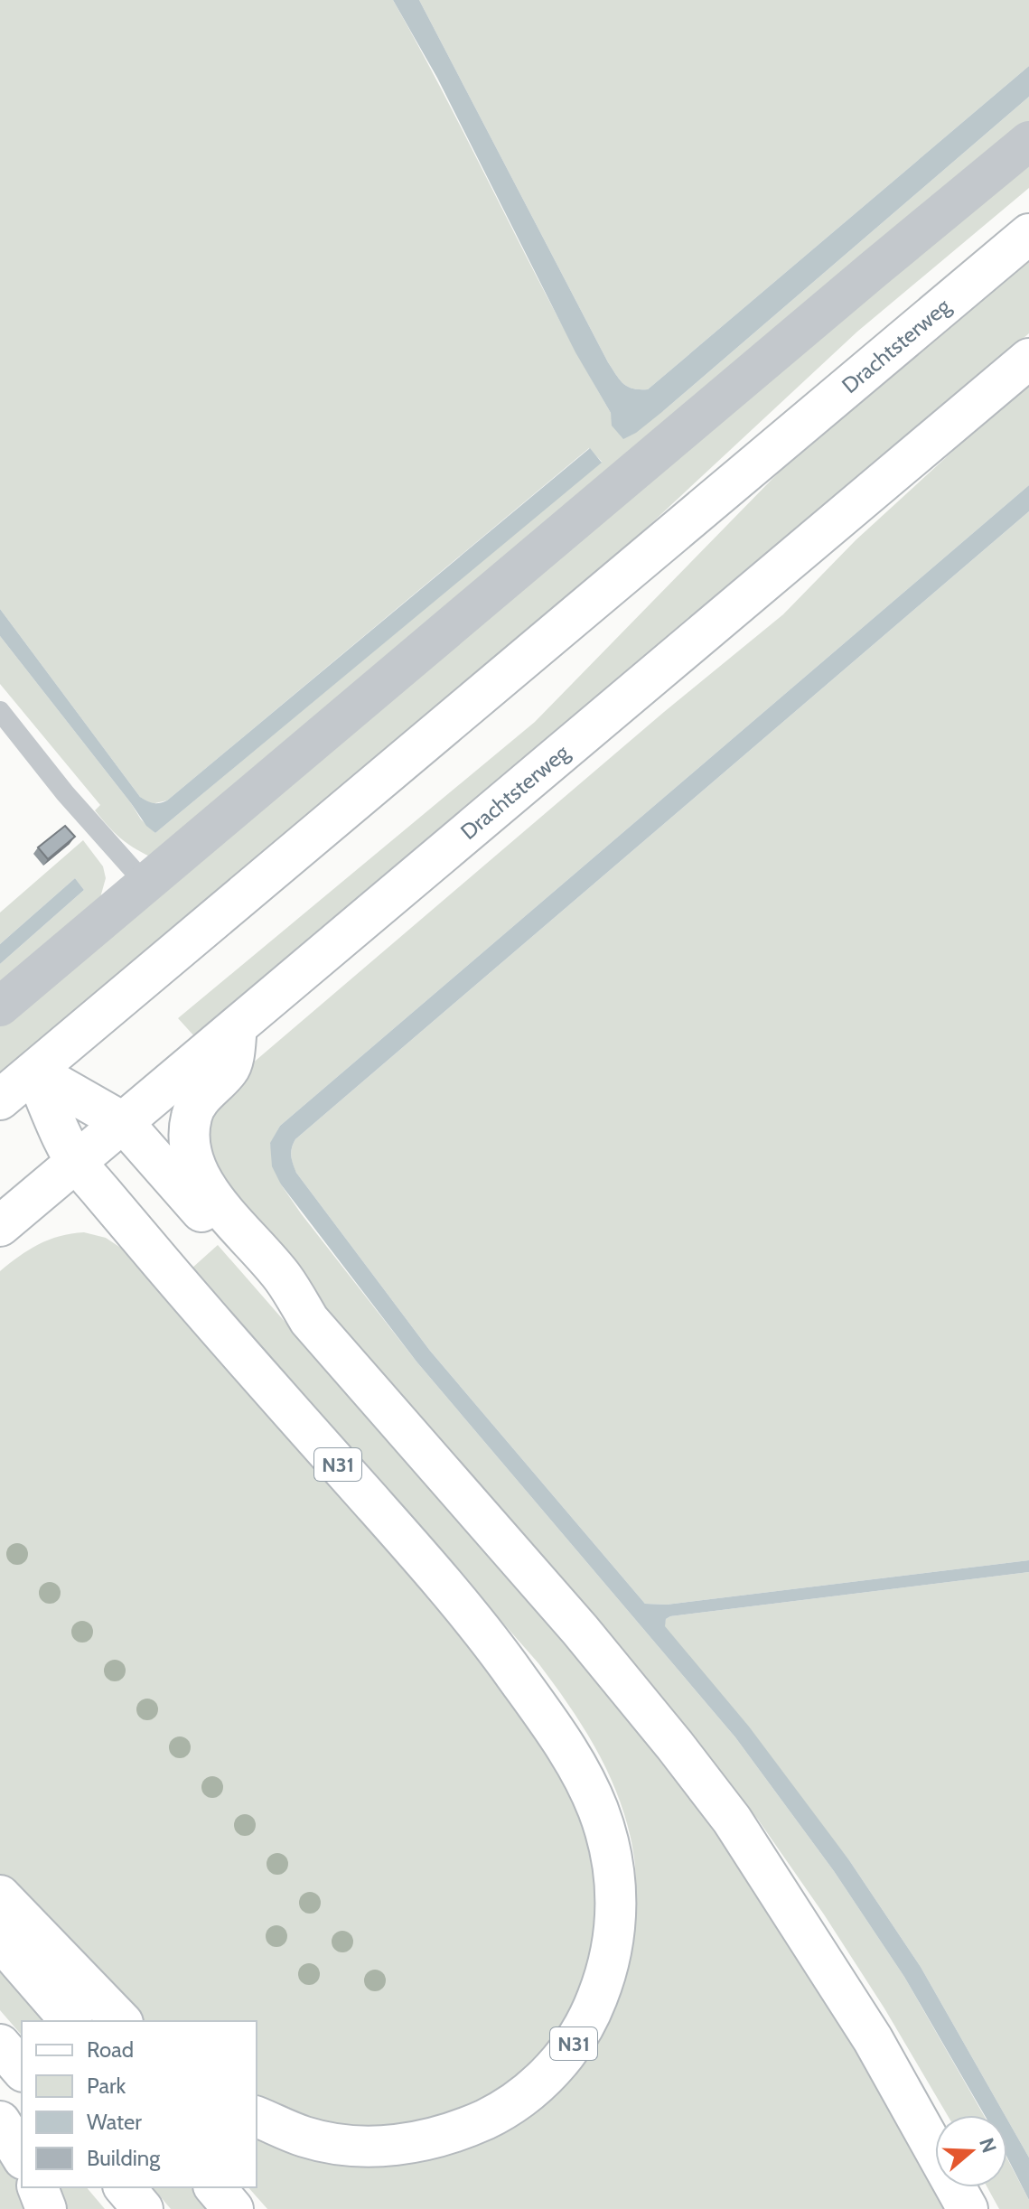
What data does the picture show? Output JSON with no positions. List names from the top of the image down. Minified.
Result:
{"streets":{"main road":["Drachtsterweg","N31"]},"crossings":[["Drachtsterweg","N31"]],"legend":["Road","Park","Water","Building"],"north":"right"}
